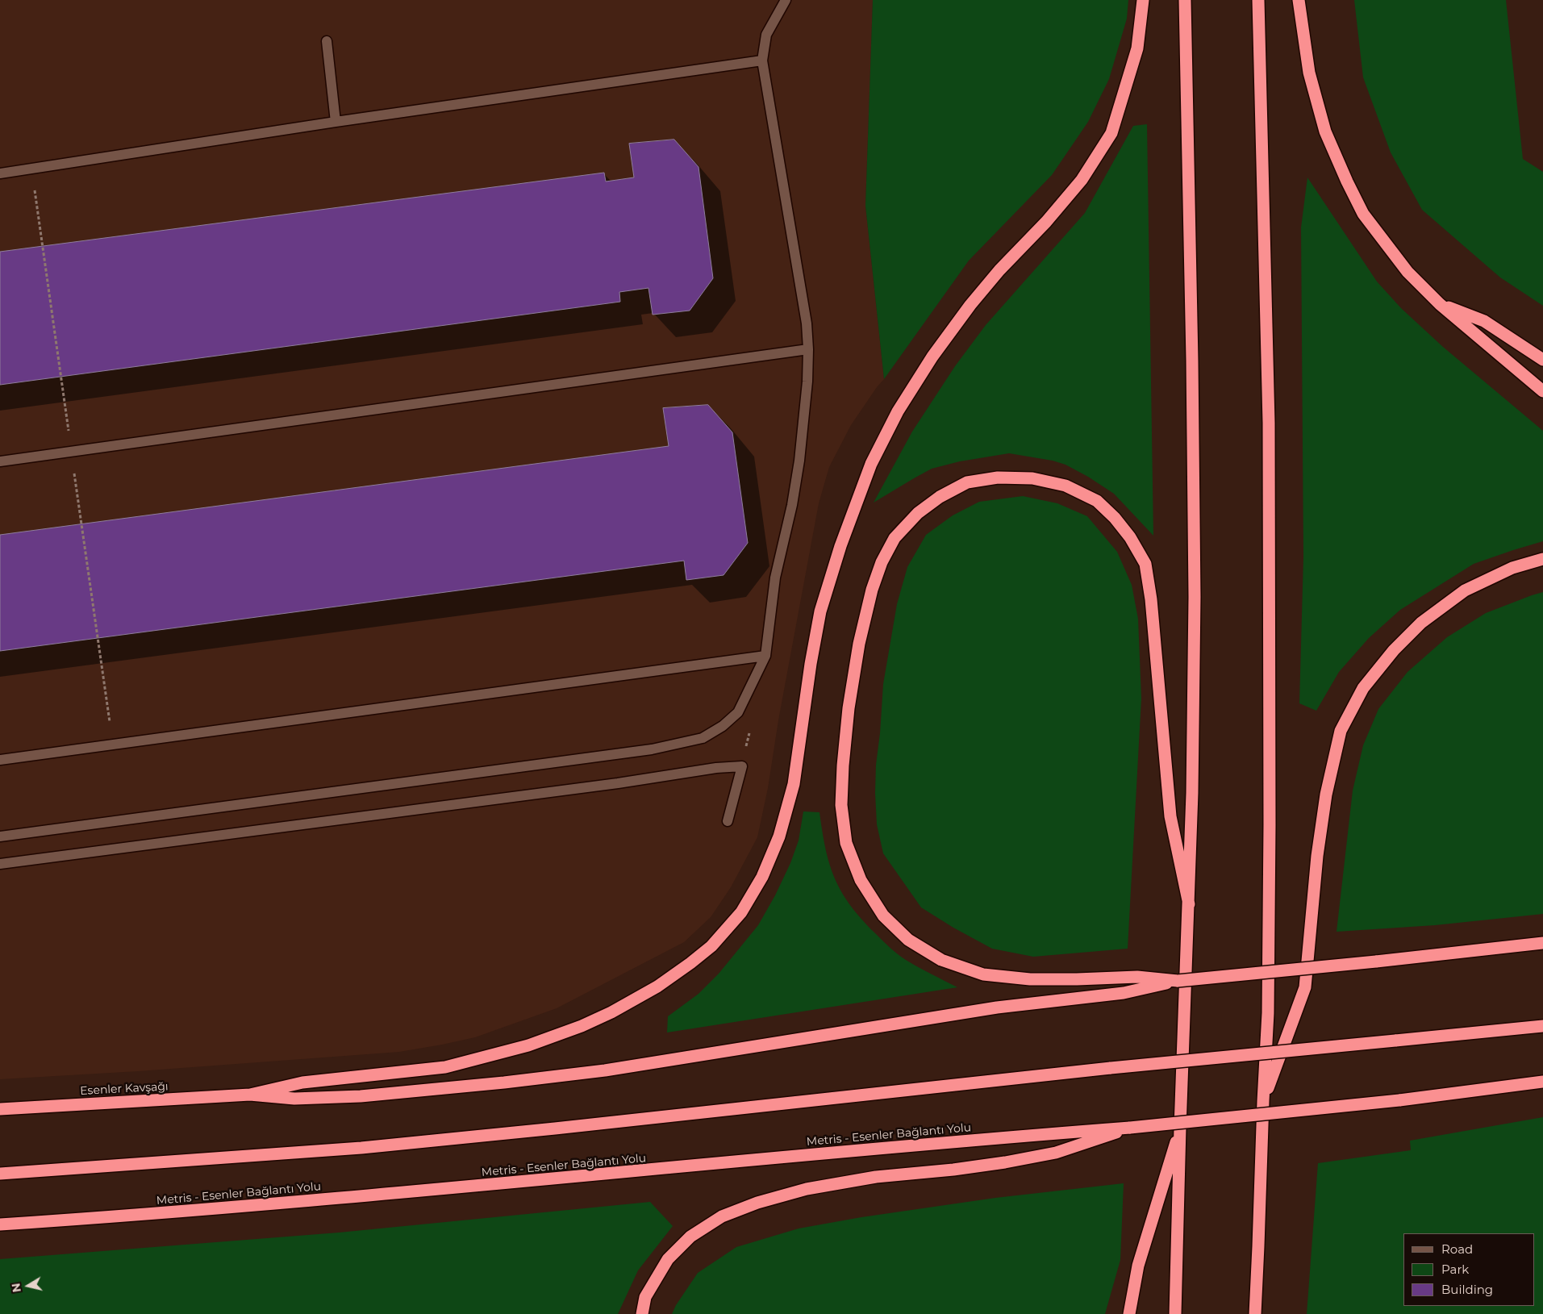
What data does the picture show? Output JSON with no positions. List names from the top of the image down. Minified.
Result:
{"streets":{"highway":["Esenler Kavşağı","Metris - Esenler Bağlantı Yolu"]},"legend":["Road","Park","Building"],"north":"left"}
